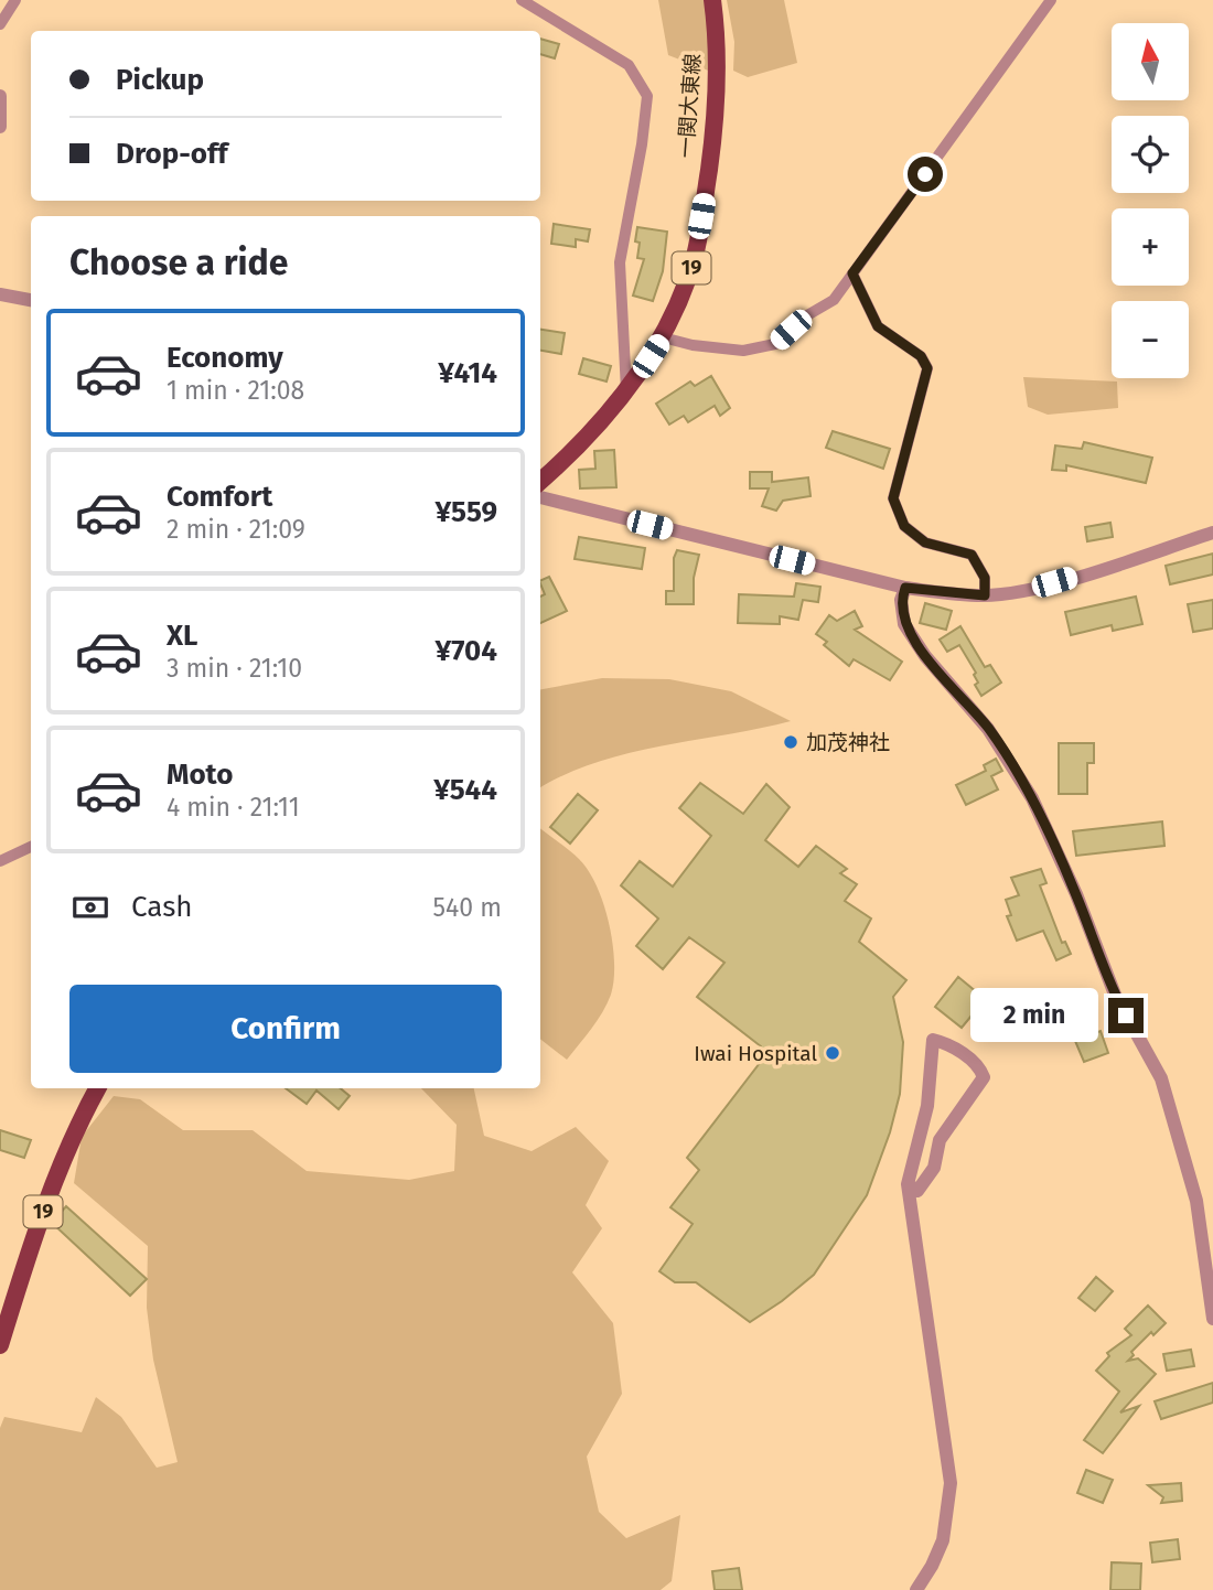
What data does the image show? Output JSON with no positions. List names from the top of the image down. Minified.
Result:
{"streets":{"main road":["一関大東線","19"]},"places":["加茂神社","Iwai Hospital"],"north":"top","page":{"map_buttons":["+","−"],"banner":["Pickup","Drop-off"],"heading":"Choose a ride","list":[{"name":"Economy","note":"1 min · 21:08","value":"¥414"},{"name":"Comfort","note":"2 min · 21:09","value":"¥559"},{"name":"XL","note":"3 min · 21:10","value":"¥704"},{"name":"Moto","note":"4 min · 21:11","value":"¥544"}],"pay":["Cash","540 m"],"buttons":"Confirm","bubble":"2 min"}}
